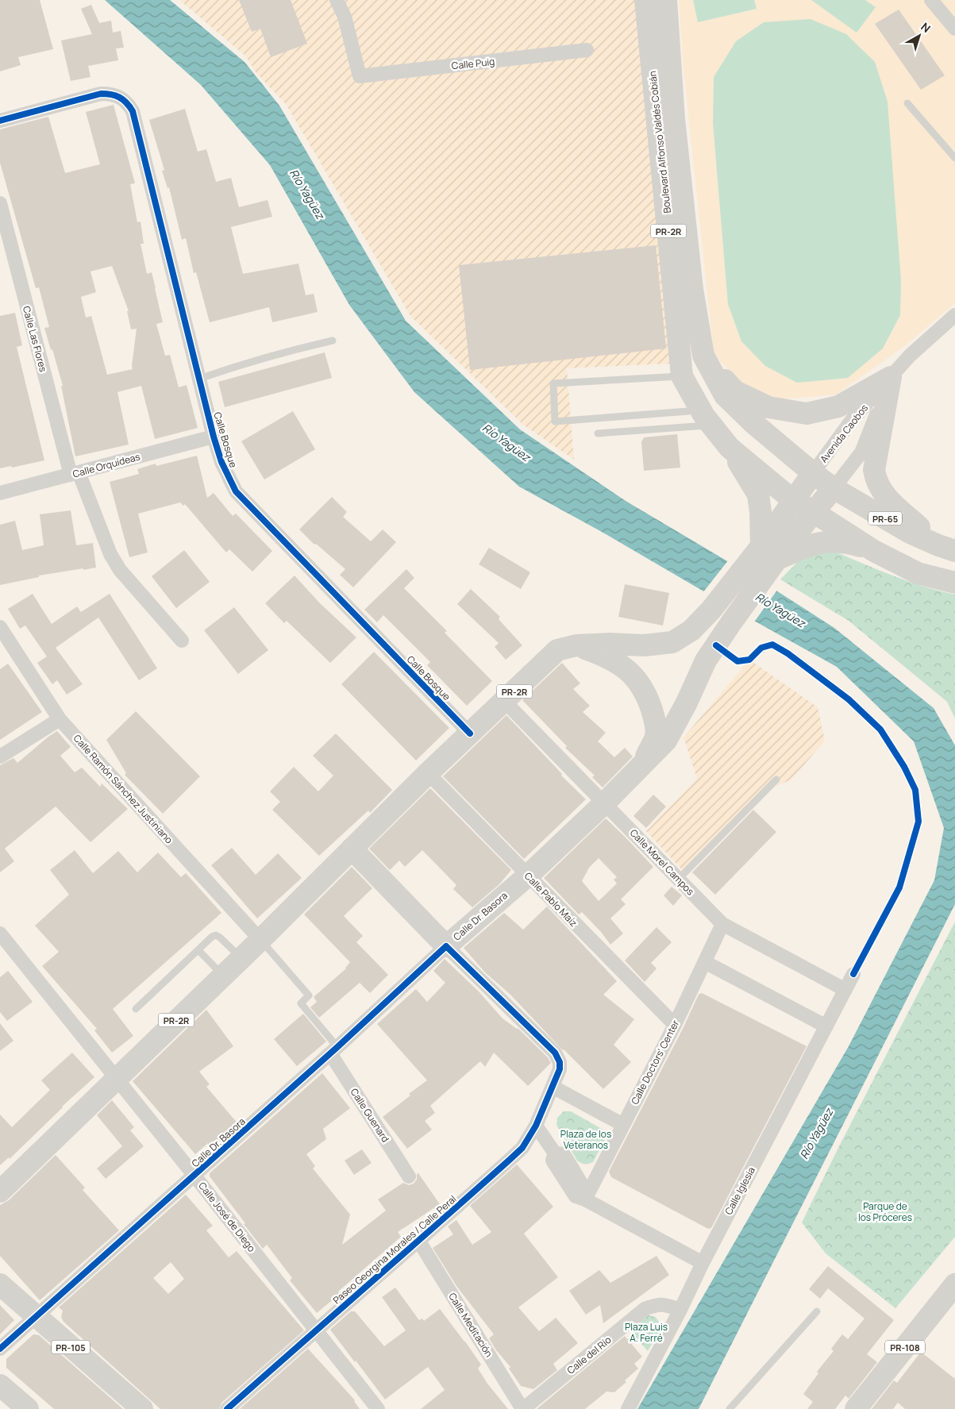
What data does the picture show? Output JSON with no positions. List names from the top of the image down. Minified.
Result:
{"streets":{"main road":["Boulevard Alfonso Valdés Cobián","PR-2R","PR-65","Calle Dr. Basora","PR-105","PR-108"],"street":["Calle Puig","Calle Las Flores","Avenida Caobos","Calle Bosque","Calle Orquídeas","Calle Ramón Sánchez Justiniano","Calle Morel Campos","Calle Pablo Maíz","Calle Doctors' Center","Calle Guenard","Calle Iglesia","Calle José de Diego","Paseo Georgina Morales / Calle Peral","Calle Meditación","Calle del Río"]},"crossings":[["Boulevard Alfonso Valdés Cobián","PR-2R"],["Boulevard Alfonso Valdés Cobián","Avenida Caobos"],["Boulevard Alfonso Valdés Cobián","PR-65"],["PR-2R","Avenida Caobos"],["PR-2R","Calle Bosque"],["PR-2R","PR-65"],["PR-2R","Calle Ramón Sánchez Justiniano"],["PR-2R","Calle Morel Campos"],["PR-2R","Calle Pablo Maíz"],["PR-2R","Calle Dr. Basora"],["PR-2R","Calle José de Diego"],["Calle Las Flores","Calle Orquídeas"],["Avenida Caobos","PR-65"],["Calle Bosque","Calle Orquídeas"],["Calle Morel Campos","Calle Dr. Basora"],["Calle Morel Campos","Calle Doctors' Center"],["Calle Morel Campos","Calle Iglesia"],["Calle Pablo Maíz","Calle Dr. Basora"],["Calle Pablo Maíz","Calle Doctors' Center"],["Calle Dr. Basora","Calle Guenard"],["Calle Dr. Basora","Calle José de Diego"],["Calle Dr. Basora","Paseo Georgina Morales / Calle Peral"],["Calle Dr. Basora","PR-105"],["Calle Iglesia","Calle del Río"],["Calle José de Diego","Paseo Georgina Morales / Calle Peral"],["Paseo Georgina Morales / Calle Peral","Calle Meditación"],["Calle Meditación","Calle del Río"]],"water":["Río Yagüez"],"parks":["Plaza de los Veteranos","Parque de los Próceres","Plaza Luis A. Ferré"],"north":"top right"}
